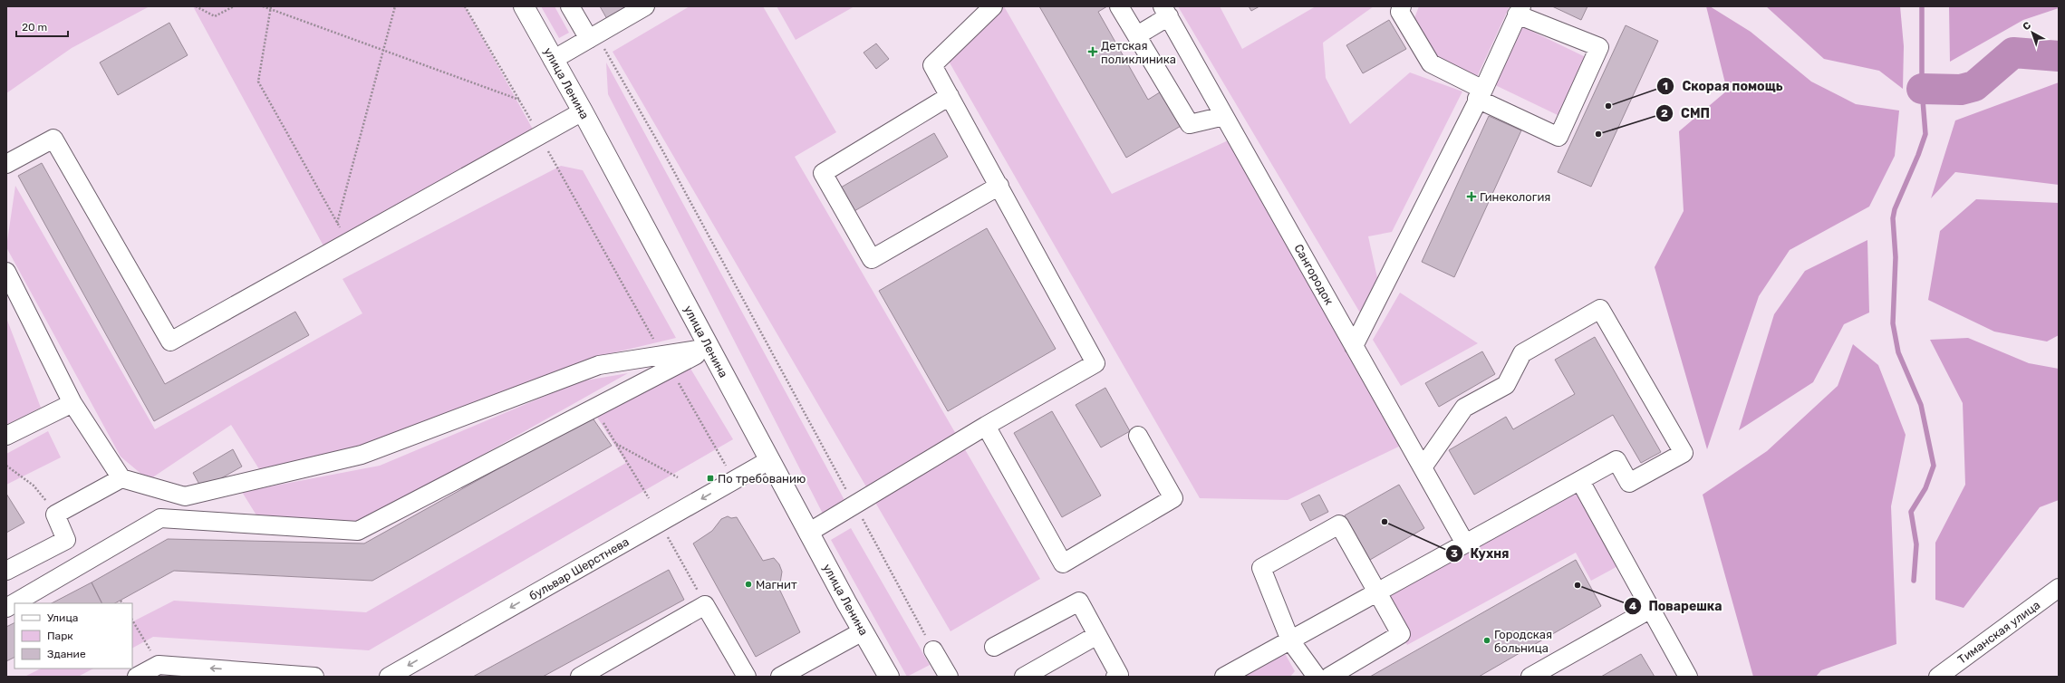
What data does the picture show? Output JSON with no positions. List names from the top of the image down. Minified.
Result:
{"streets":{"main road":["улица Ленина"],"street":["Сангородок","бульвар Шерстнева","Тиманская улица"]},"crossings":[["улица Ленина","бульвар Шерстнева"]],"places":{"health":["Детская поликлиника","Гинекология"],"other":["Скорая помощь","СМП","Кухня","Магнит","Поварешка","Городская больница"],"transit":["По требованию"]},"legend":["Улица","Парк","Здание"],"scale_bar":"20 m","north":"top left"}
